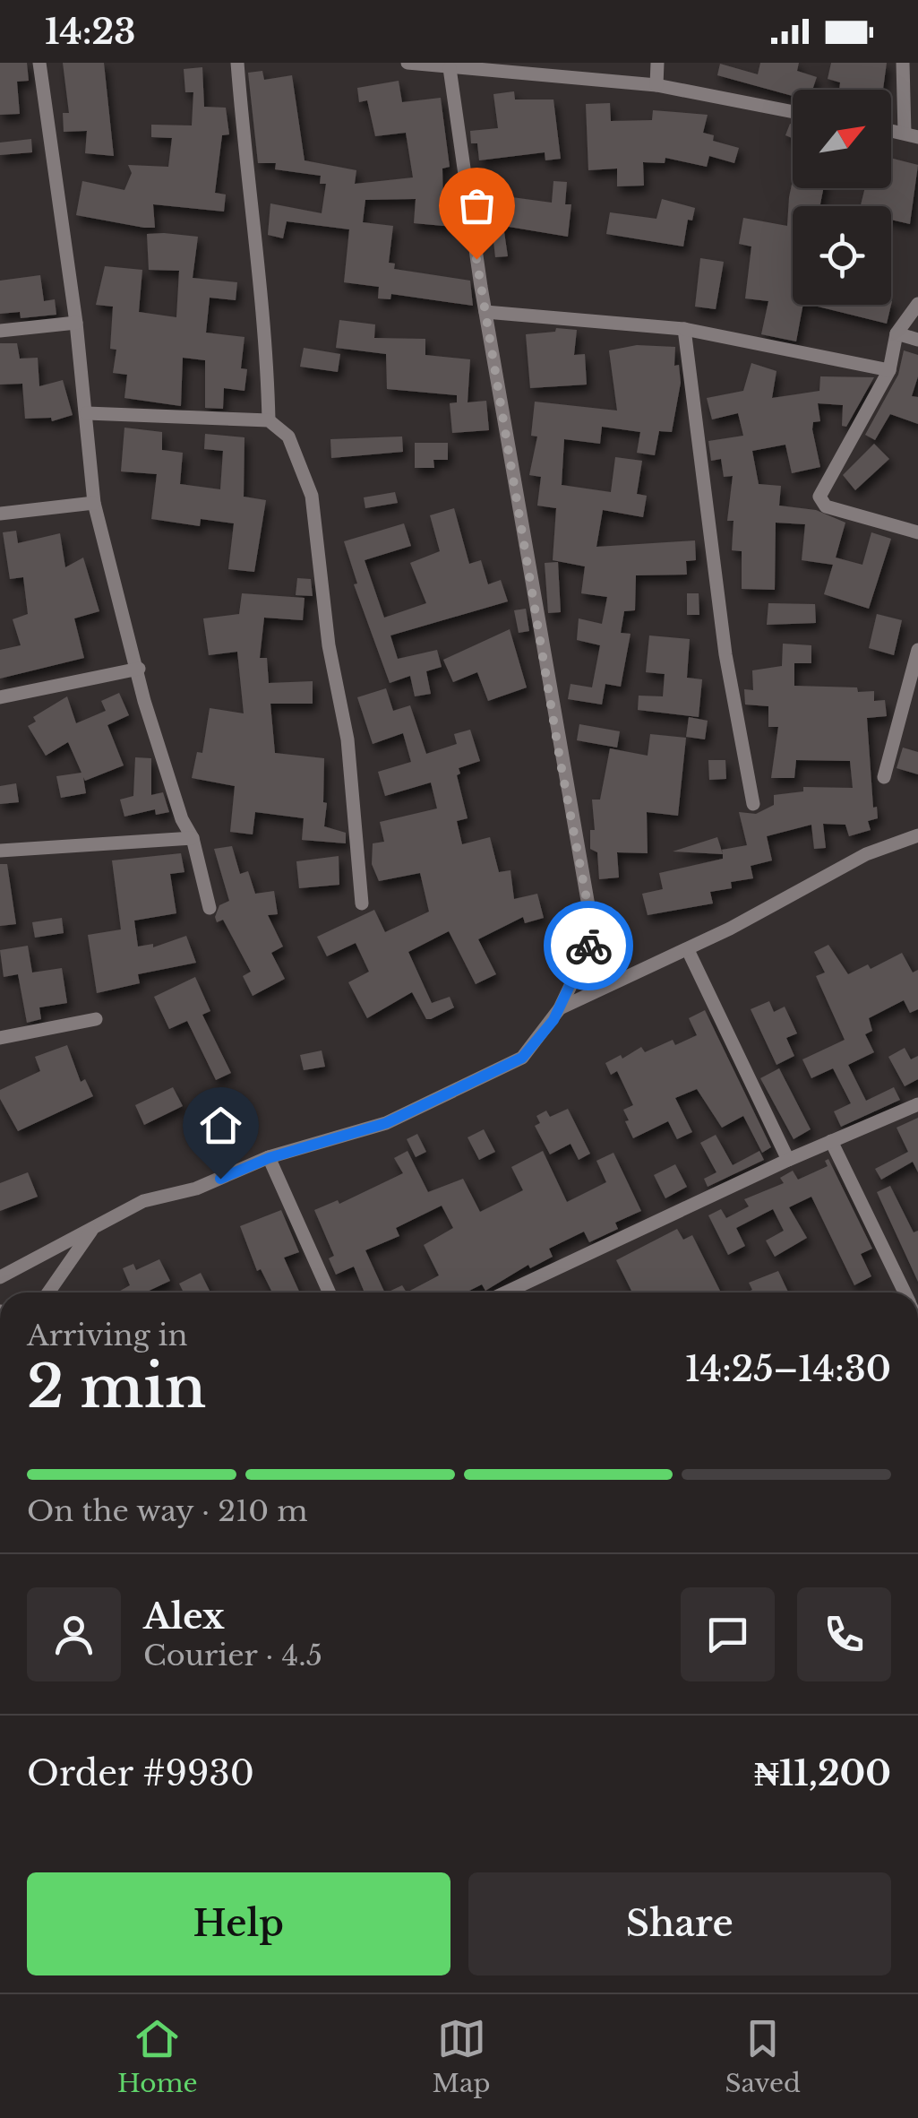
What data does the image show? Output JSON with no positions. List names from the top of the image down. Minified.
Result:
{"north":"top right","page":{"status":"14:23","heading":["2 min","Arriving in","14:25–14:30"],"panel":["Alex","Courier · 4.5","Order #9930","₦11,200"],"bar":"On the way · 210 m","buttons":["Help","Share"],"tabs":["Home","Map","Saved"]}}
